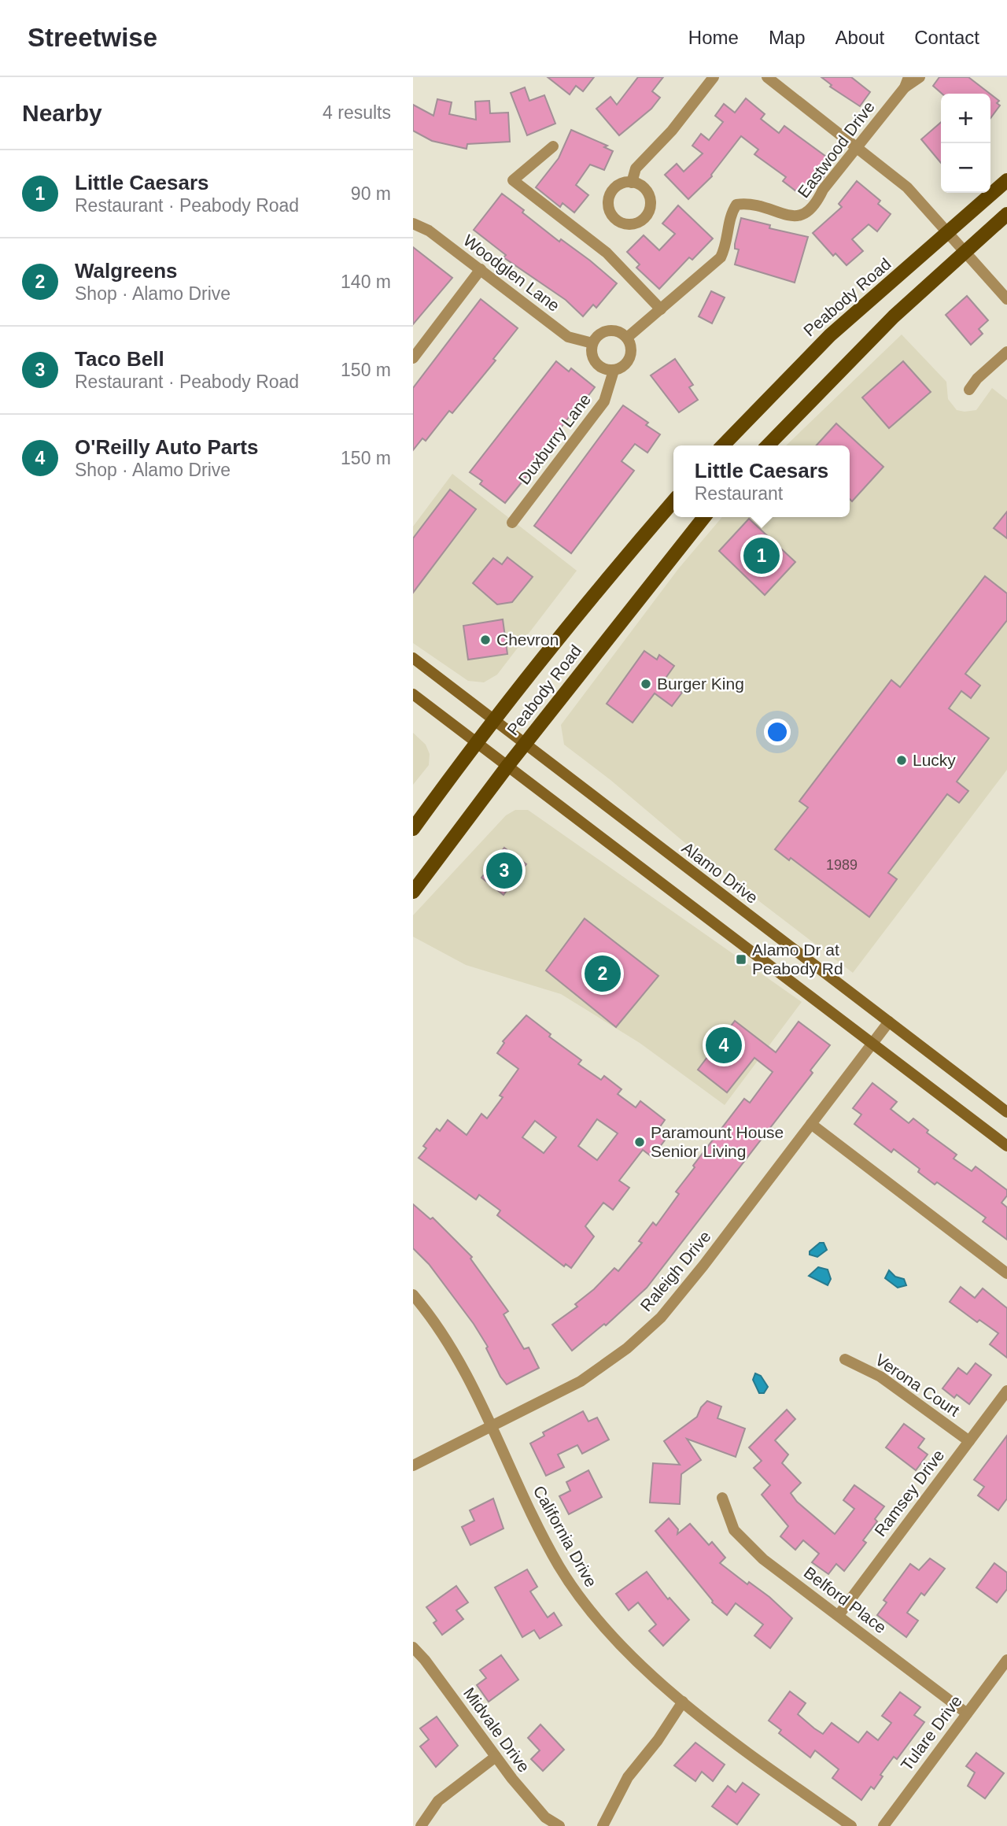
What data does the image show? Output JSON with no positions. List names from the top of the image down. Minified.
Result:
{"streets":{"main road":["Peabody Road","Alamo Drive"],"street":["Eastwood Drive","Woodglen Lane","Duxburry Lane","Raleigh Drive","Verona Court","Ramsey Drive","California Drive","Belford Place","Midvale Drive","Tulare Drive"]},"crossings":[["Eastwood Drive","Woodglen Lane"],["Eastwood Drive","Duxburry Lane"],["Woodglen Lane","Duxburry Lane"],["Peabody Road","Alamo Drive"],["Alamo Drive","Raleigh Drive"],["Raleigh Drive","California Drive"],["Verona Court","Ramsey Drive"],["Ramsey Drive","Belford Place"],["Belford Place","Tulare Drive"]],"places":{"other":["Chevron","Burger King","Lucky","Paramount House Senior Living"],"transit":["Alamo Dr at Peabody Rd"]},"house_numbers":["1989"],"page":{"header":"Streetwise","nav":["Home","Map","About","Contact"],"heading":["Nearby","4 results"],"map_buttons":["+","−"],"list":[{"mark":"1","name":"Little Caesars","note":"Restaurant · Peabody Road","value":"90 m"},{"mark":"2","name":"Walgreens","note":"Shop · Alamo Drive","value":"140 m"},{"mark":"3","name":"Taco Bell","note":"Restaurant · Peabody Road","value":"150 m"},{"mark":"4","name":"O'Reilly Auto Parts","note":"Shop · Alamo Drive","value":"150 m"}],"popup":["Little Caesars","Restaurant"],"pins":["1","3","2","4"]}}
